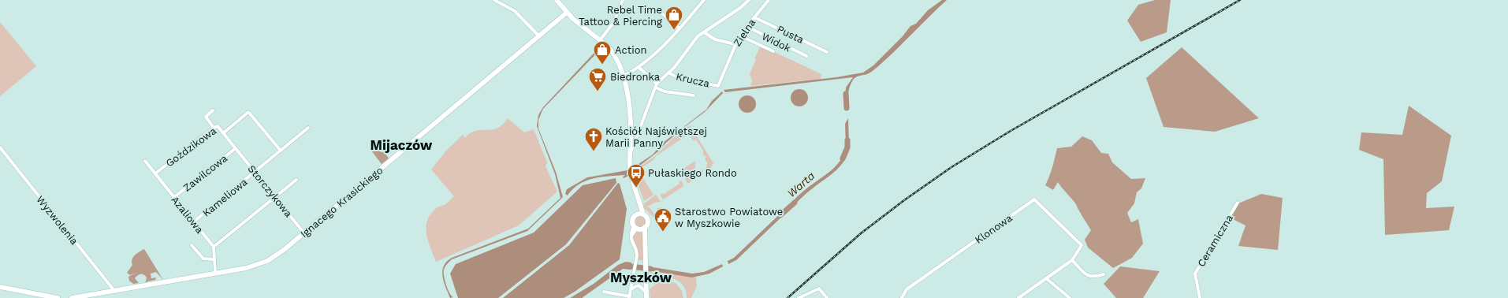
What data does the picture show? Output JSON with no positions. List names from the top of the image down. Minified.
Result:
{"streets":{"street":["Zielna","Pusta","Widok","Krucza","Goździkowa","Zawilcowa","Storczykowa","Kameliowa","Ignacego Krasickiego","Azaliowa","Wyzwolenia","Klonowa","Ceramiczna"]},"crossings":[["Zielna","Pusta"],["Zielna","Widok"],["Zielna","Krucza"],["Goździkowa","Zawilcowa"],["Goździkowa","Storczykowa"],["Goździkowa","Azaliowa"],["Zawilcowa","Storczykowa"],["Zawilcowa","Azaliowa"],["Storczykowa","Kameliowa"],["Storczykowa","Ignacego Krasickiego"],["Kameliowa","Azaliowa"],["Ignacego Krasickiego","Wyzwolenia"]],"districts":["Mijaczów","Myszków"],"water":["Warta"],"places":{"shop":["Rebel Time Tattoo & Piercing","Action"],"supermarket":["Biedronka"],"church":["Kościół Najświętszej Marii Panny"],"bus stop":["Pułaskiego Rondo"],"public building":["Starostwo Powiatowe w Myszkowie"]}}
